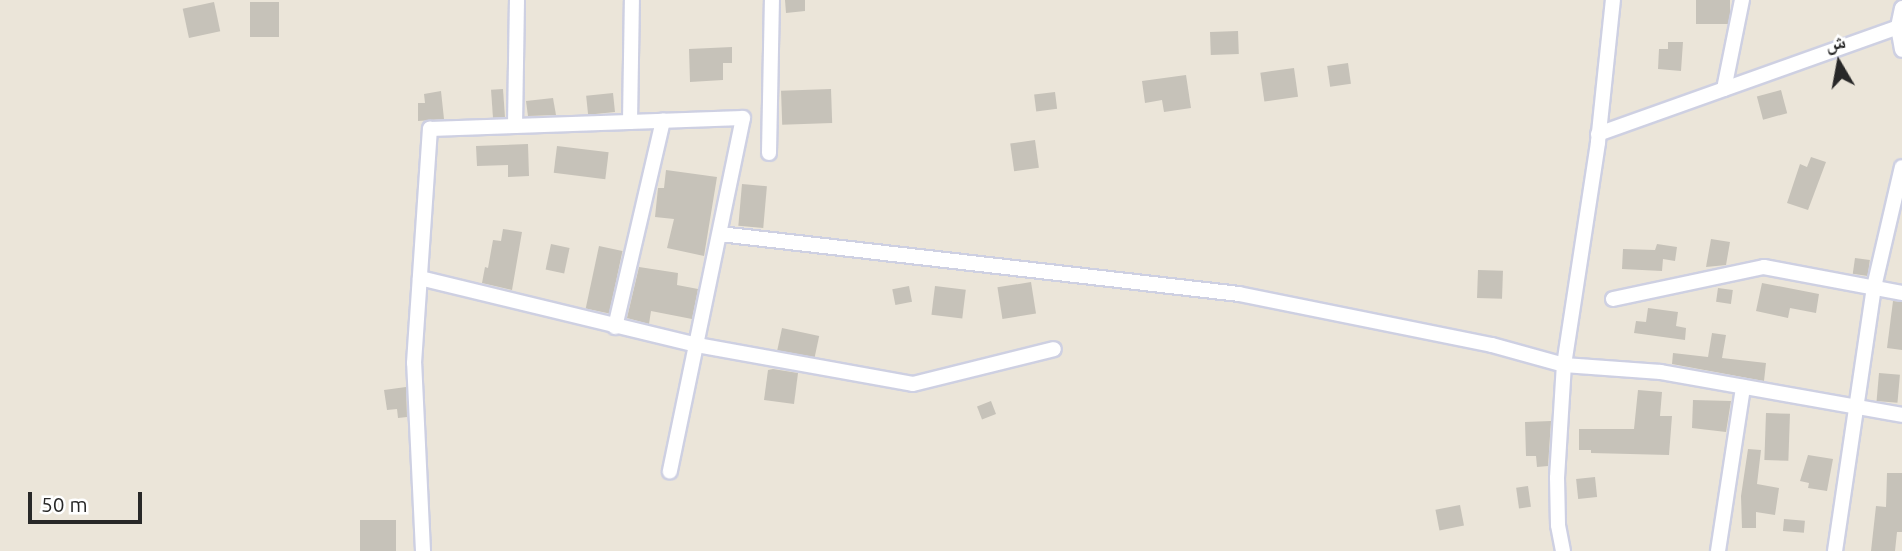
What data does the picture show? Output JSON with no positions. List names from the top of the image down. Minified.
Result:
{"scale_bar":"50 m","north":"top"}
